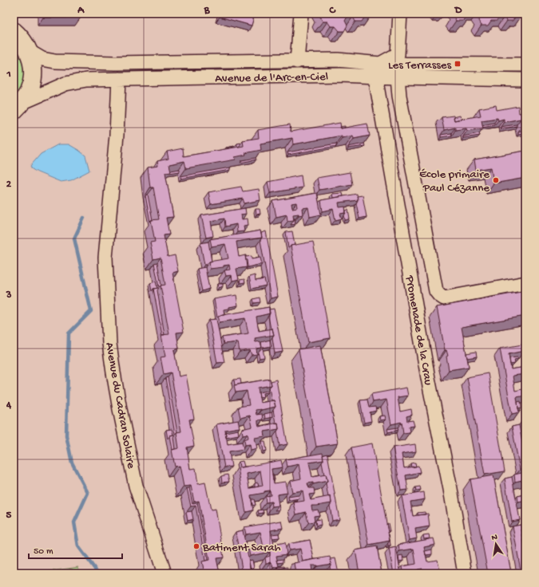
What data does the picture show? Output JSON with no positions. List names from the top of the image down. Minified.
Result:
{"streets":{"street":["Avenue de l'Arc-en-Ciel","Promenade de la Crau","Avenue du Cadran Solaire"]},"crossings":[["Avenue de l'Arc-en-Ciel","Promenade de la Crau"],["Avenue de l'Arc-en-Ciel","Avenue du Cadran Solaire"]],"places":{"transit":["Les Terrasses"],"other":["École primaire Paul Cézanne","Batiment Sarah"]},"scale_bar":"50 m","north":"top","grid":{"columns":["A","B","C","D"],"rows":["1","2","3","4","5"]}}
